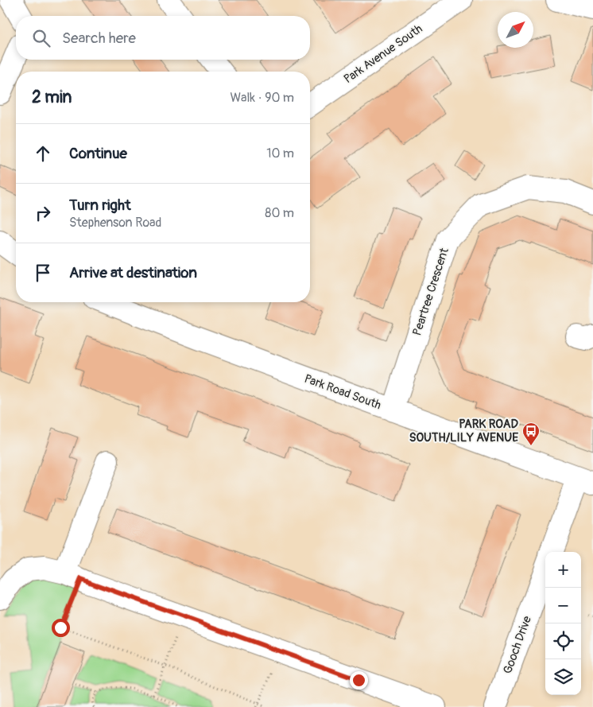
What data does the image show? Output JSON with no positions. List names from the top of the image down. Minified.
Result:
{"streets":{"street":["Park Avenue South","Peartree Crescent","Park Road South","Gooch Drive"]},"crossings":[["Peartree Crescent","Park Road South"]],"places":{"bus stop":["PARK ROAD SOUTH/LILY AVENUE"]},"north":"top right","page":{"search":"Search here","heading":["2 min","Walk · 90 m"],"list":[["Continue","10 m"],["Turn right","Stephenson Road","80 m"],"Arrive at destination"],"map_buttons":["+","−"]}}
